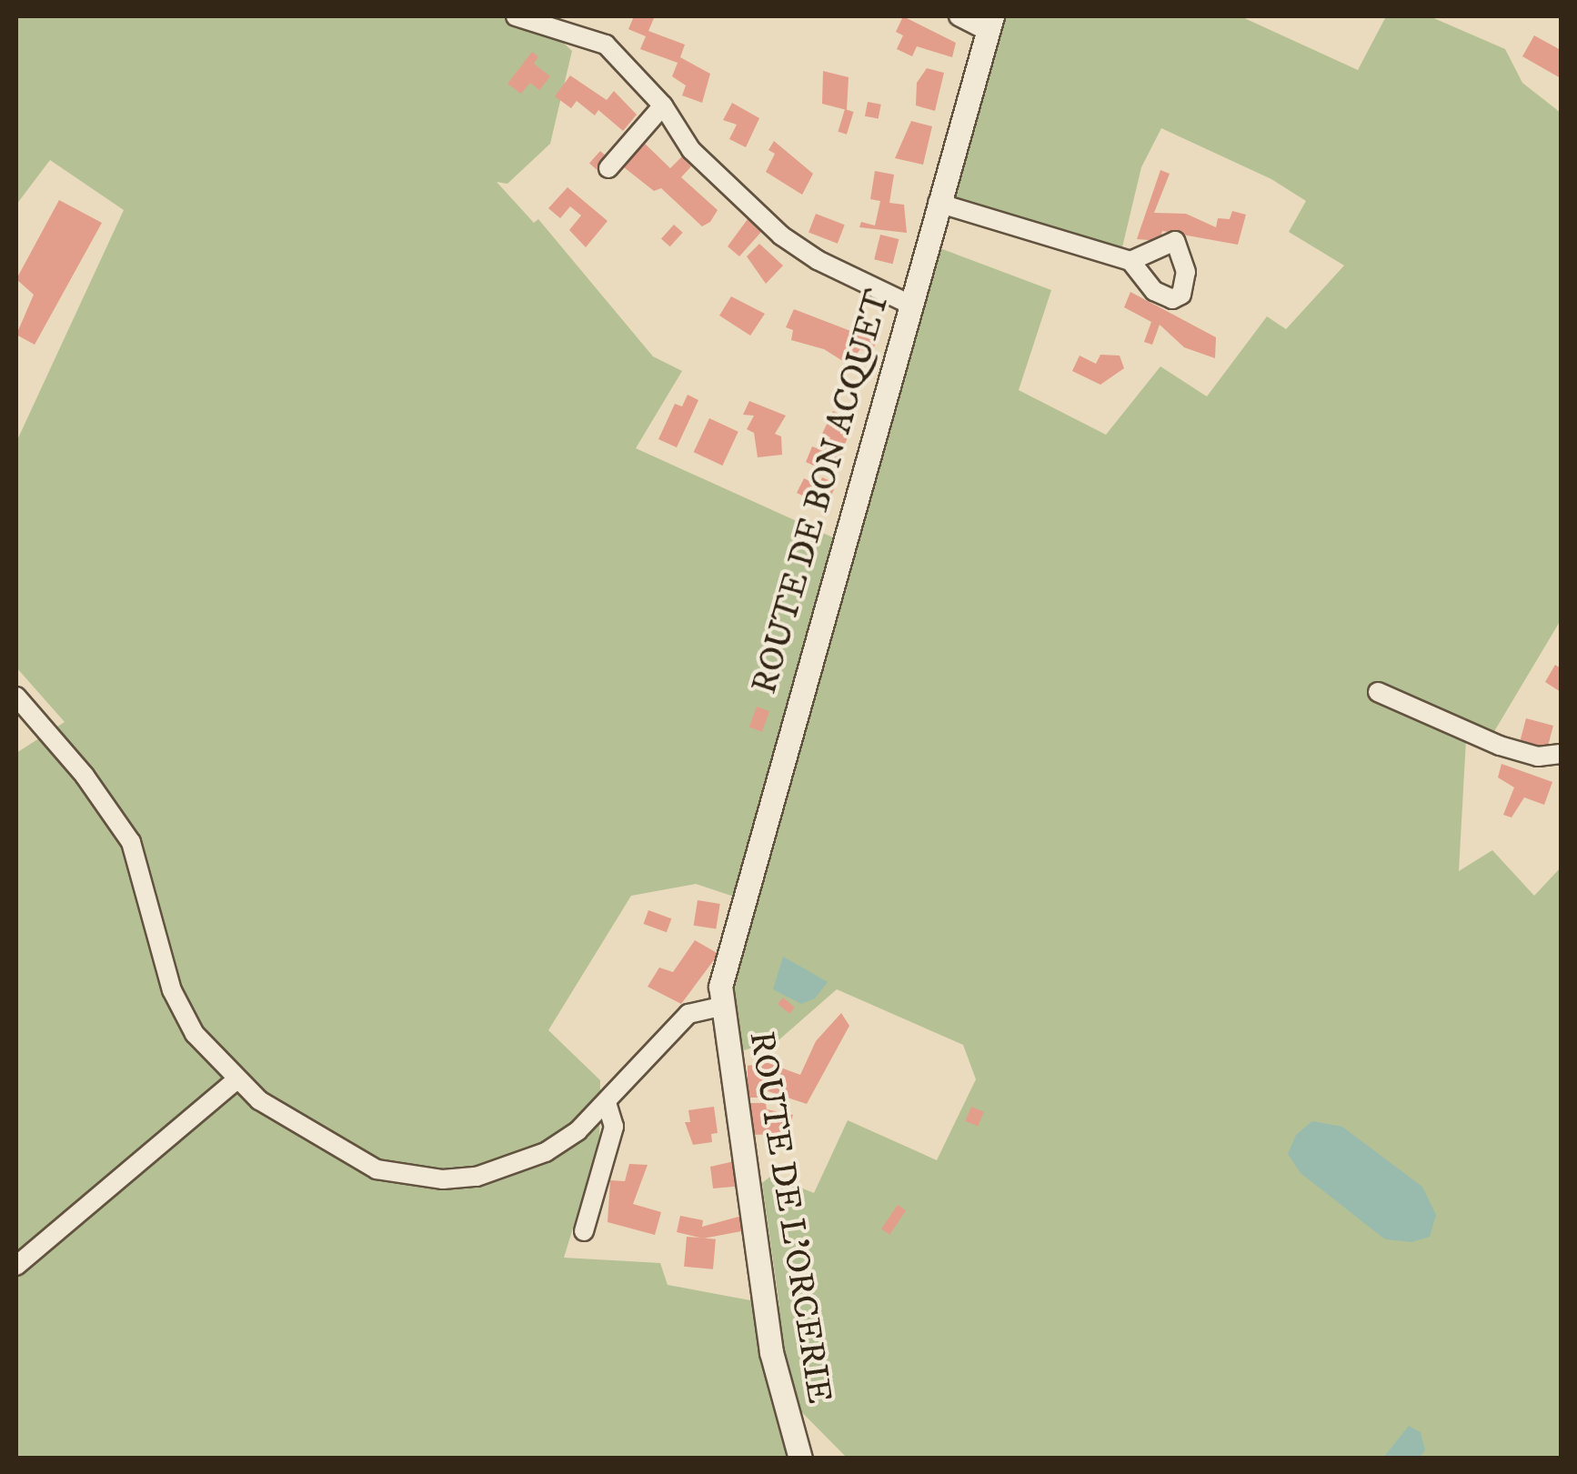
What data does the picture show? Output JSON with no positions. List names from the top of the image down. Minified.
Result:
{"streets":{"street":["ROUTE DE BON ACQUET","ROUTE DE L'ORCERIE"]},"crossings":[["ROUTE DE BON ACQUET","ROUTE DE L'ORCERIE"]]}
